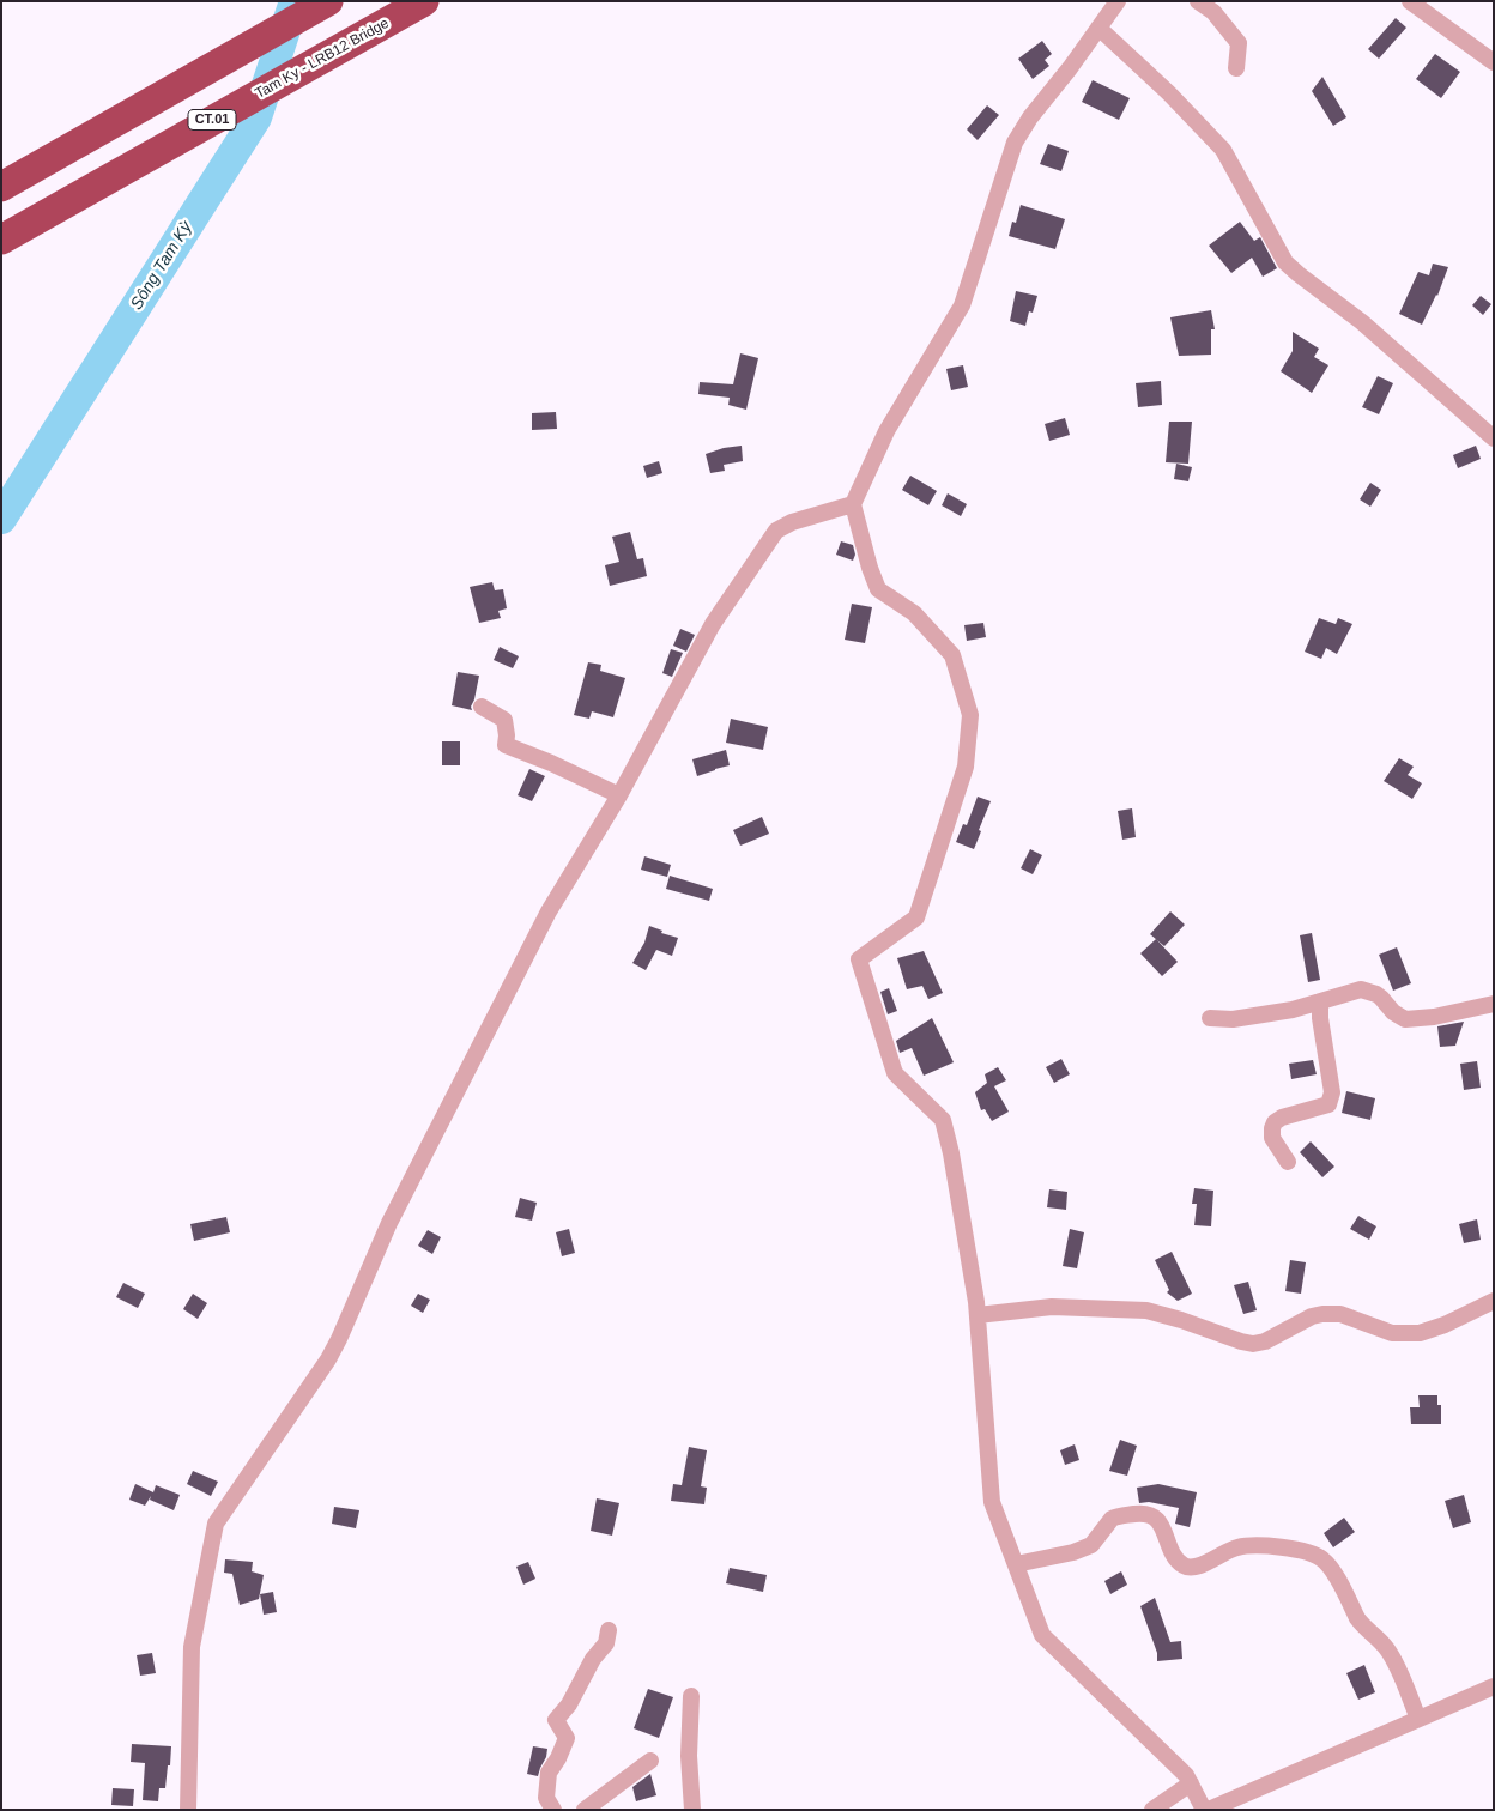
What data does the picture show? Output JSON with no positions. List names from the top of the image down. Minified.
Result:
{"streets":{"highway":["Tam Ky - LRB12 Bridge","CT.01"]},"water":["Sông Tam Kỳ"]}
